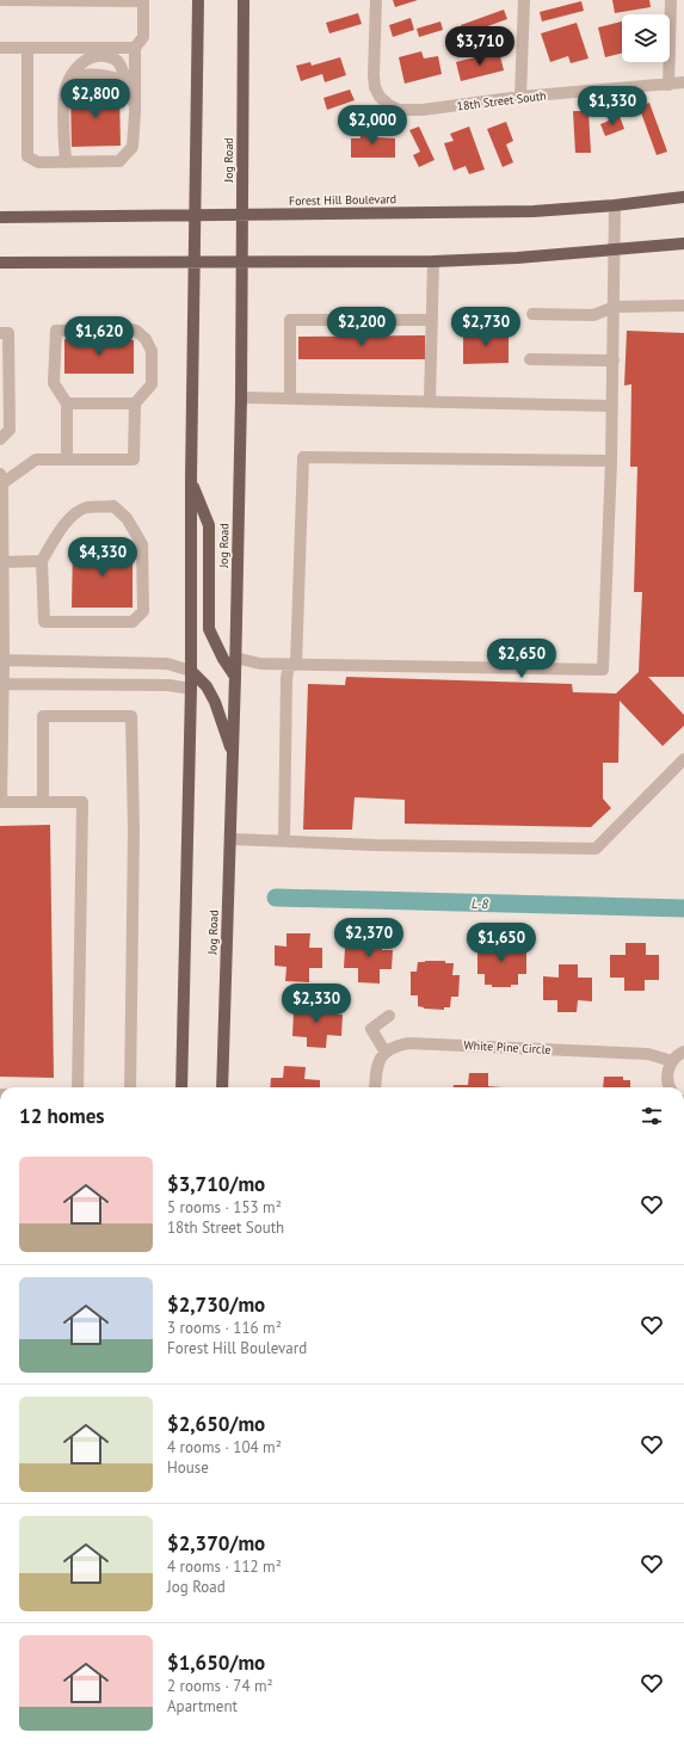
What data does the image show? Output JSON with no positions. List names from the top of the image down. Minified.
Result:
{"streets":{"main road":["Jog Road","Forest Hill Boulevard"],"street":["18th Street South","White Pine Circle"]},"crossings":[["Jog Road","Forest Hill Boulevard"]],"water":["L-8"],"page":{"price":["$3,710","$2,800","$1,330","$2,000","$2,200","$2,730","$1,620","$4,330","$2,650","$2,370","$1,650","$2,330"],"heading":"12 homes","list":[{"name":"$3,710/mo","note":"5 rooms · 153 m² · 18th Street South"},{"name":"$2,730/mo","note":"3 rooms · 116 m² · Forest Hill Boulevard"},{"name":"$2,650/mo","note":"4 rooms · 104 m² · House"},{"name":"$2,370/mo","note":"4 rooms · 112 m² · Jog Road"},{"name":"$1,650/mo","note":"2 rooms · 74 m² · Apartment"}]}}
